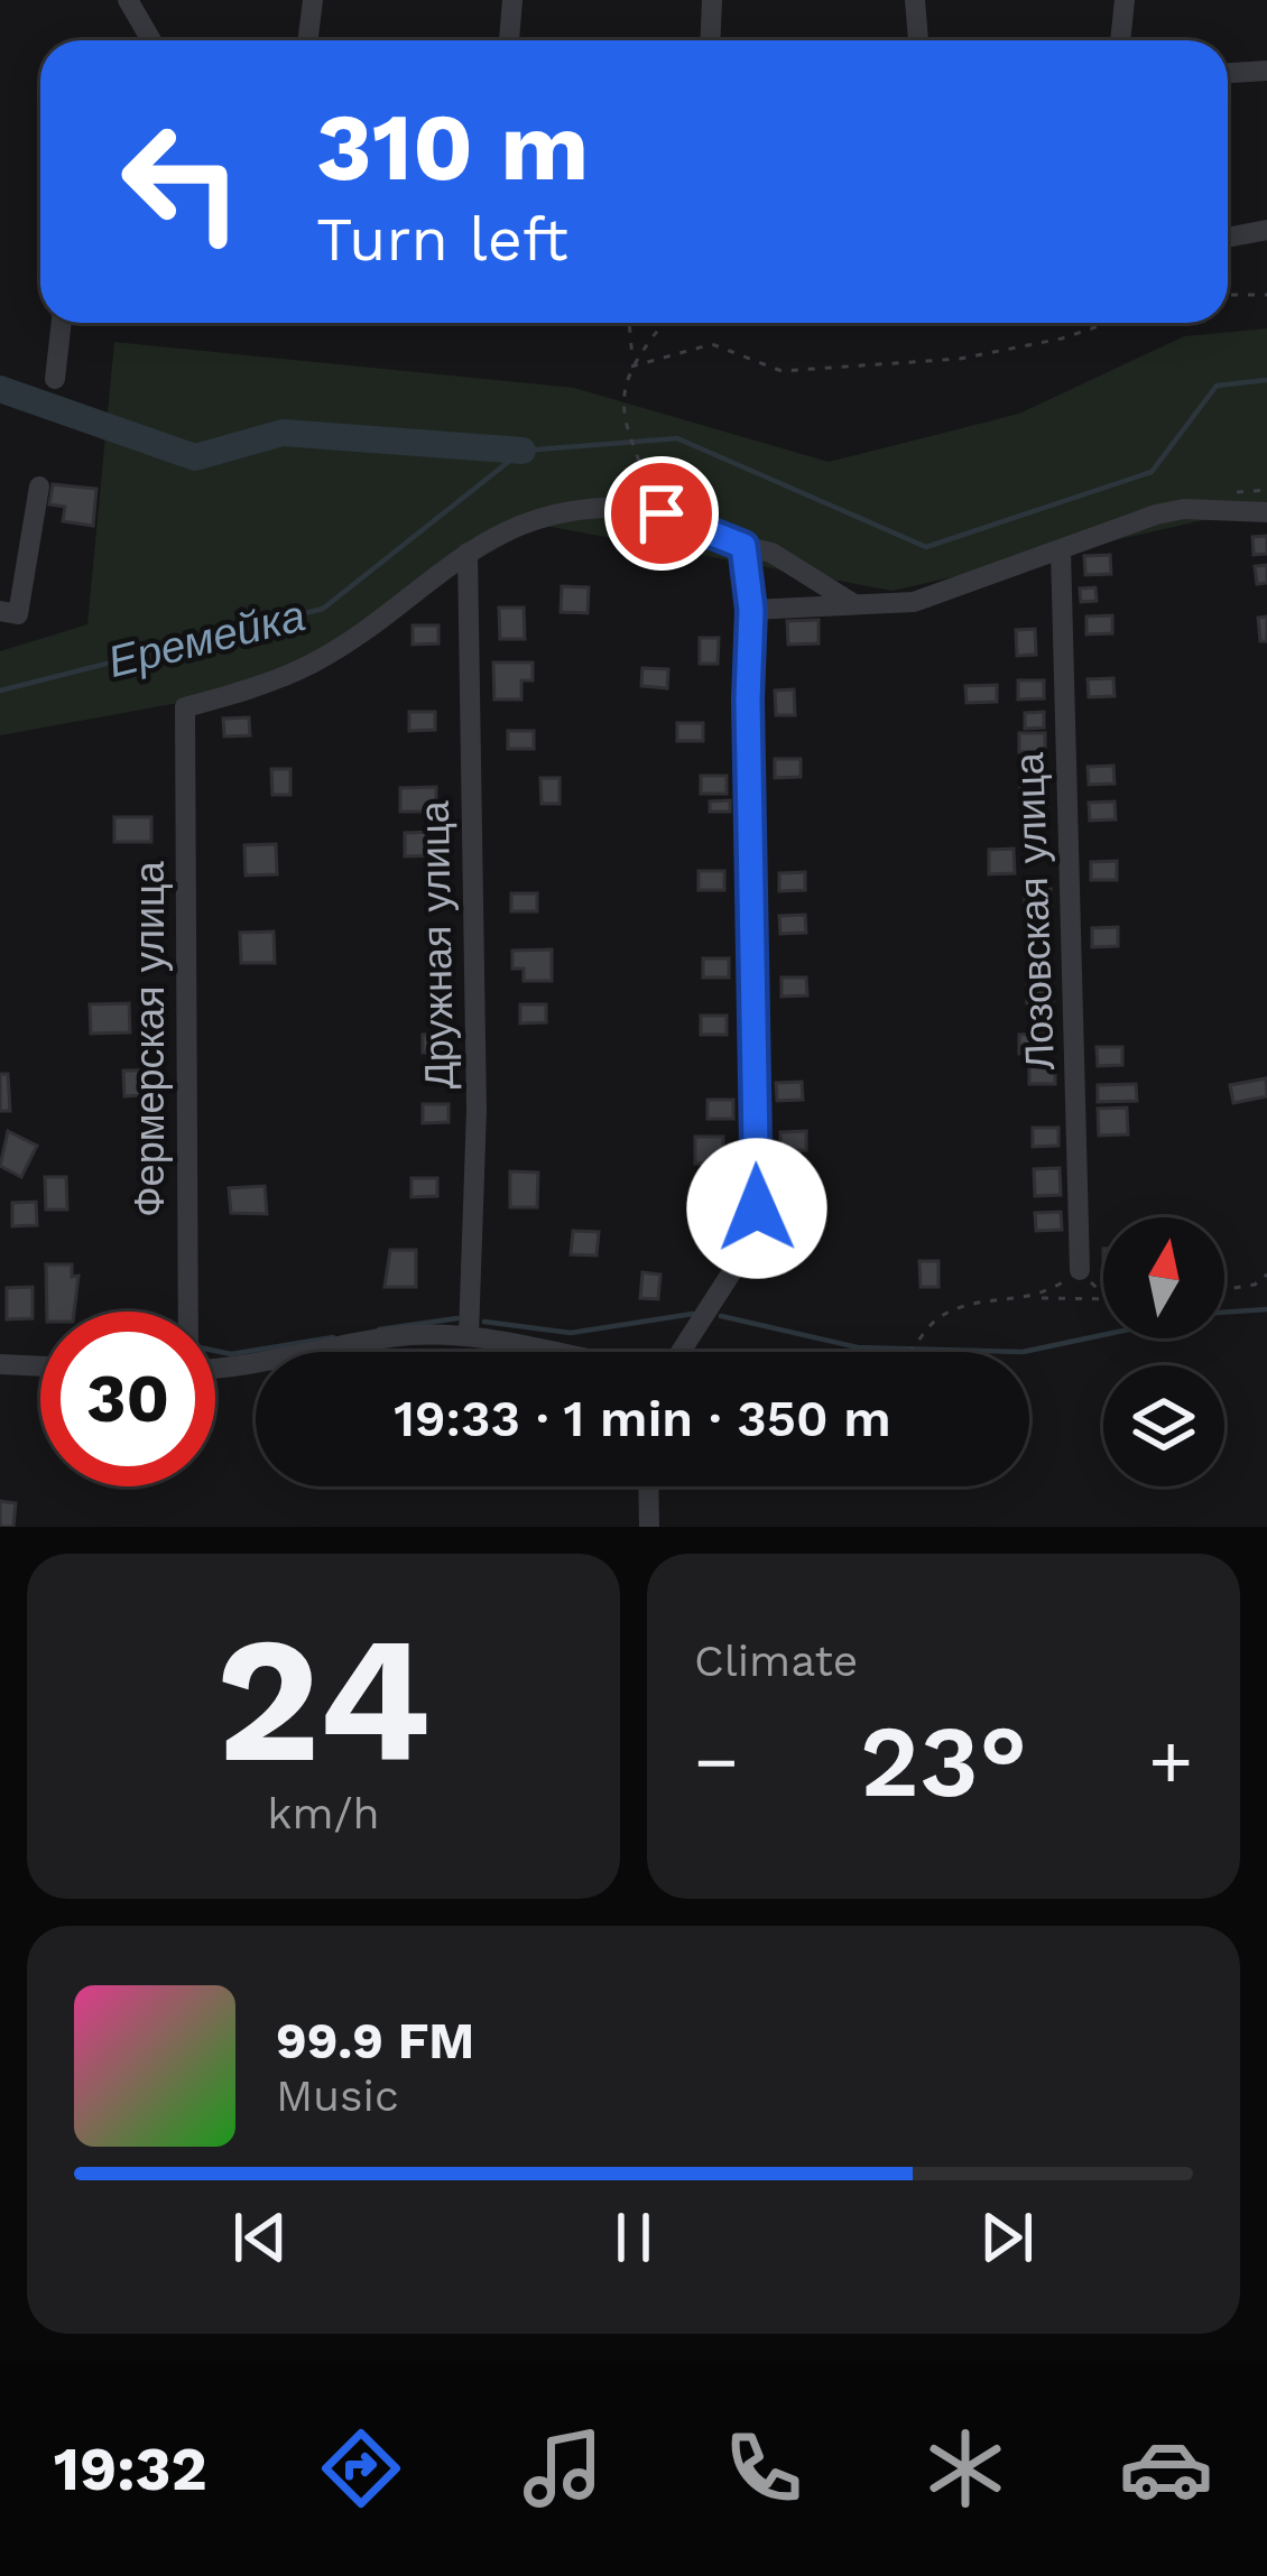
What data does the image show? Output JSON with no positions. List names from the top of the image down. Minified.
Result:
{"streets":{"street":["Лозовская улица","Дружная улица","Фермерская улица"]},"crossings":[["Дружная улица","Фермерская улица"]],"water":["Еремейка"],"north":"top","page":{"turn":["310 m","Turn left"],"limit":"30","trip":"19:33 · 1 min · 350 m","tile":[["24","km/h"],"Climate"],"heat":["−","23°","+"],"song":["99.9 FM","Music"],"tabs":"19:32"}}
